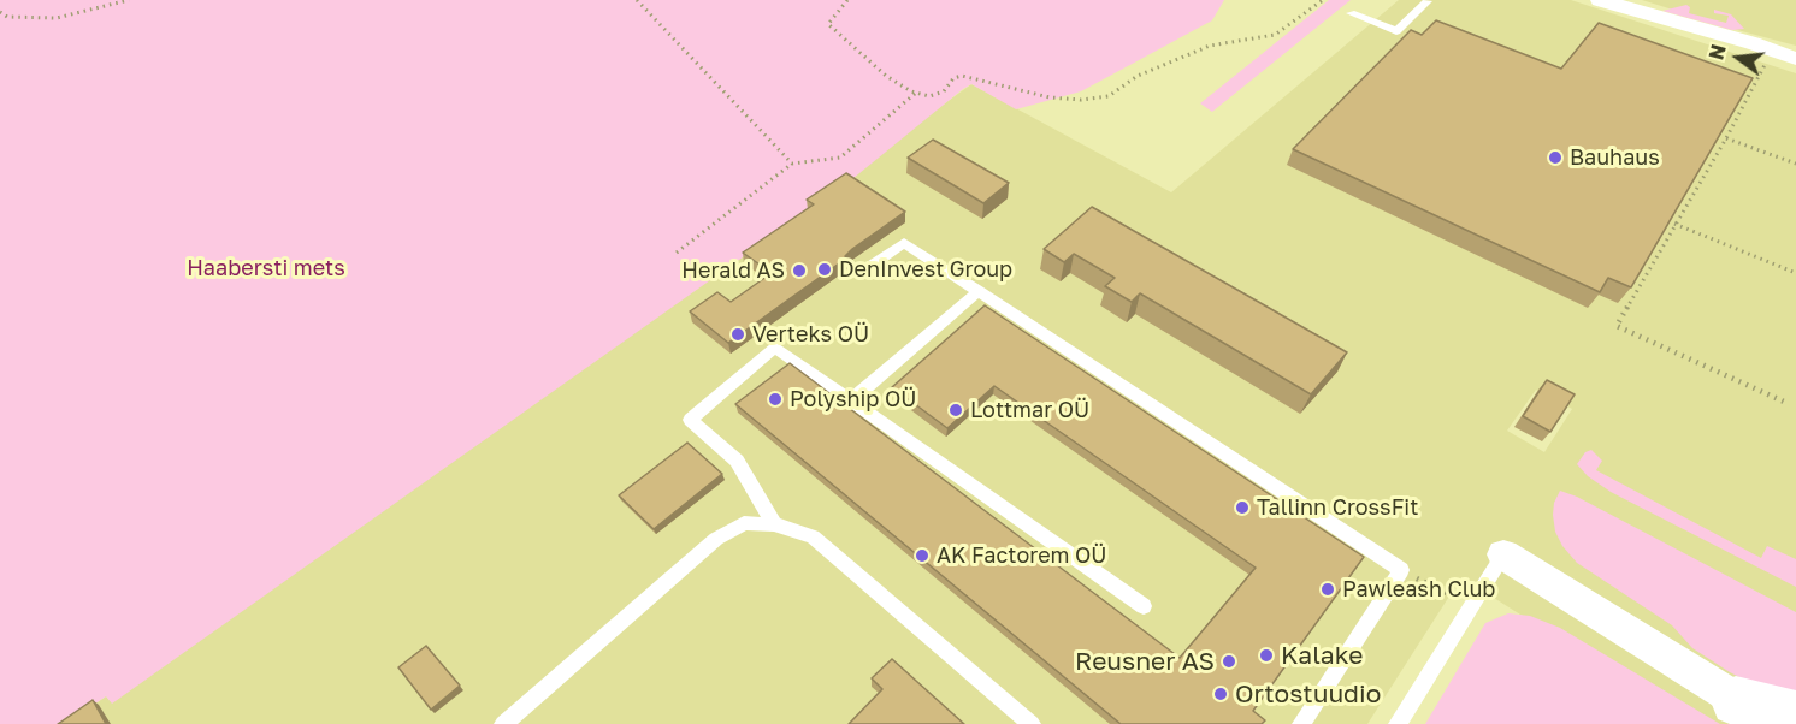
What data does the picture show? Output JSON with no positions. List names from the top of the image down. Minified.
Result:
{"parks":["Haabersti mets"],"places":["Bauhaus","DenInvest Group","Herald AS","Verteks OÜ","Polyship OÜ","Lottmar OÜ","Tallinn CrossFit","AK Factorem OÜ","Pawleash Club","Kalake","Reusner AS","Ortostuudio"],"north":"left"}
